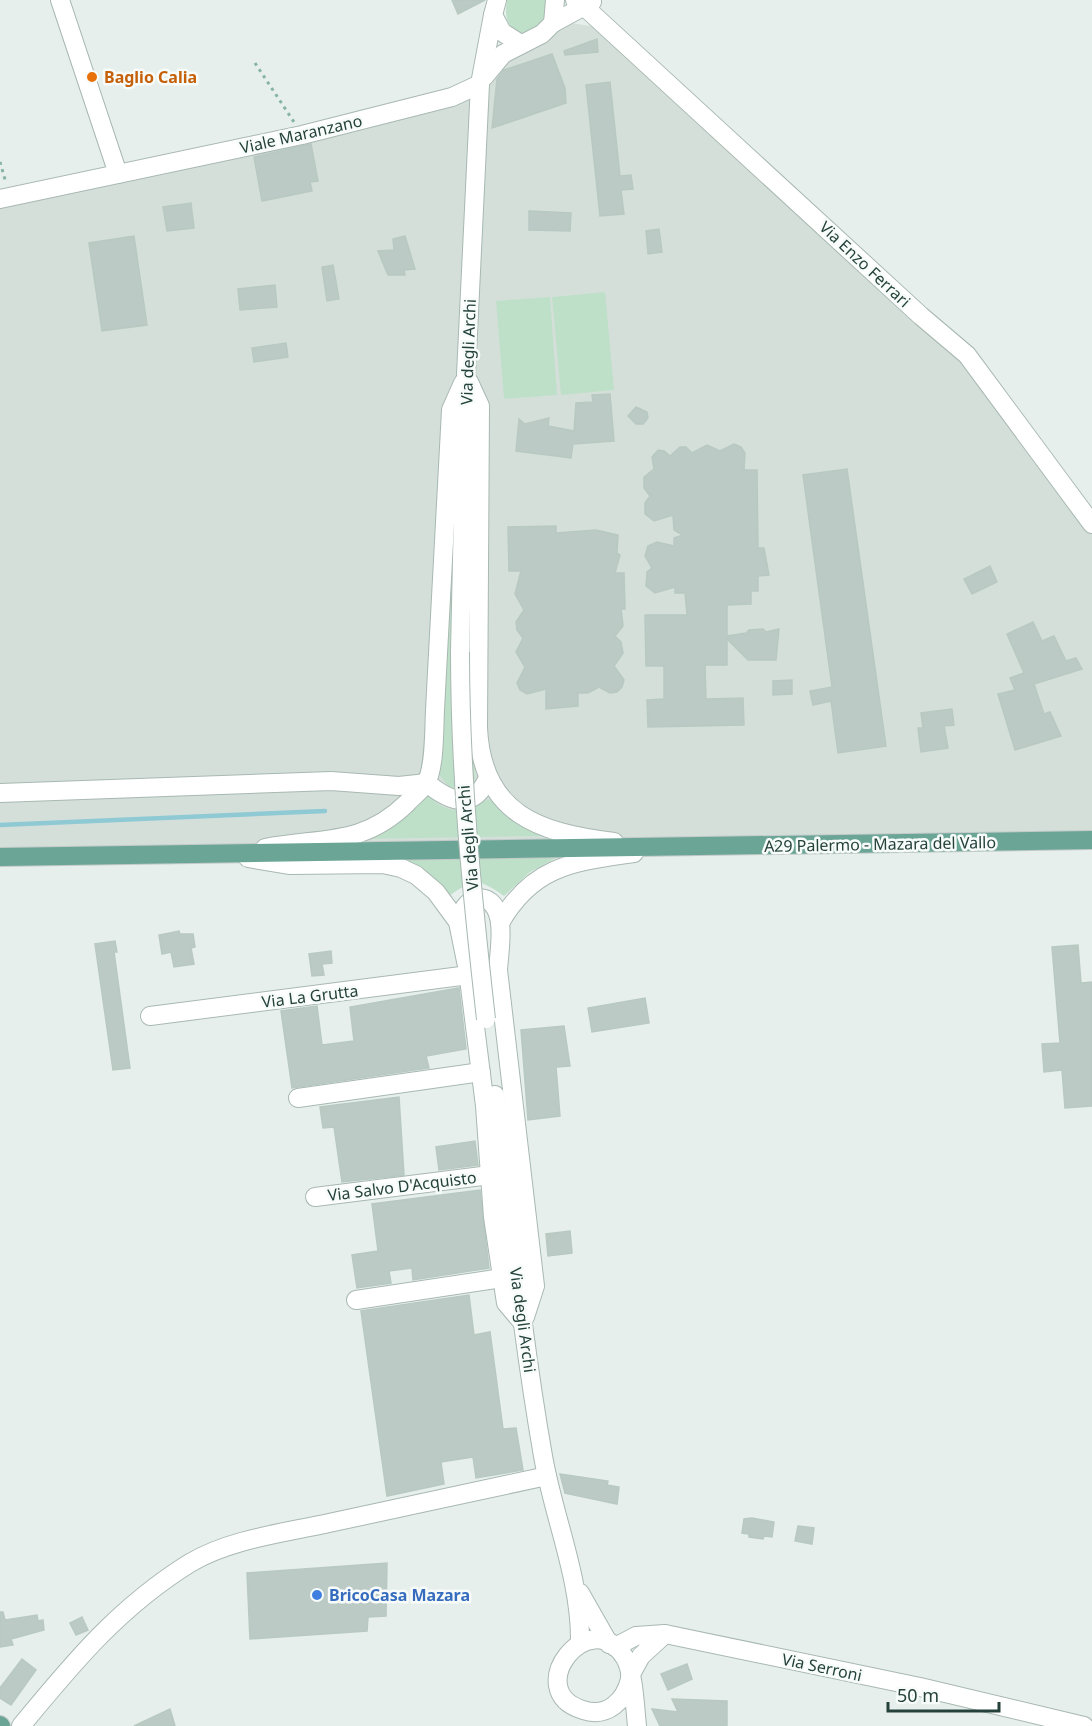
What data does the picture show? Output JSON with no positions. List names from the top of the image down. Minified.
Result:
{"streets":{"main road":["A29 Palermo - Mazara del Vallo"],"street":["Viale Maranzano","Via Enzo Ferrari","Via degli Archi","Via La Grutta","Via Salvo D'Acquisto","Via Serroni"]},"crossings":[["Viale Maranzano","Via degli Archi"],["Via degli Archi","Via Serroni"]],"places":["Baglio Calia","BricoCasa Mazara"],"scale_bar":"50 m"}
